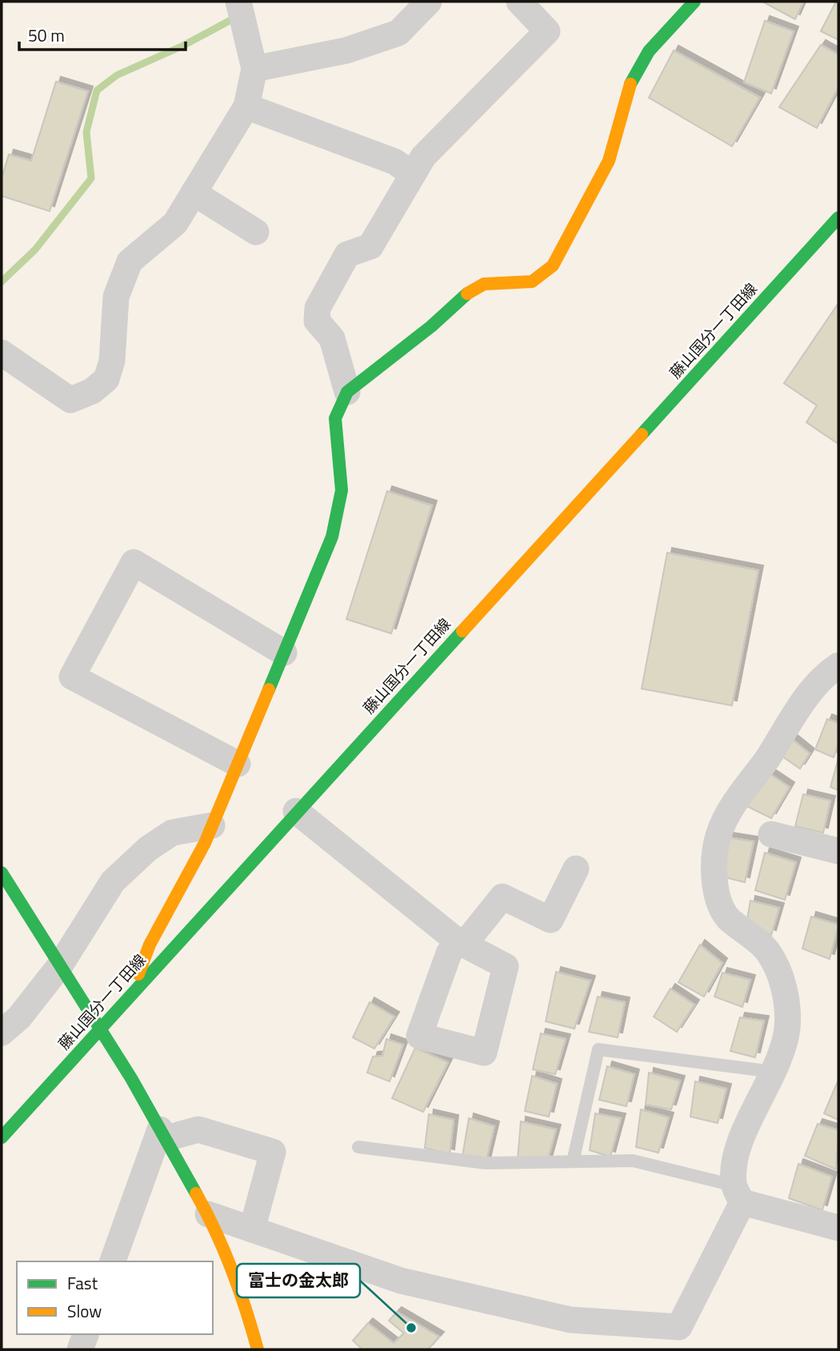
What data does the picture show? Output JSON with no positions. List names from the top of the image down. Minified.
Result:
{"streets":{"street":["藤山国分一丁田線"]},"places":["富士の金太郎"],"legend":["Fast","Slow"],"scale_bar":"50 m"}
